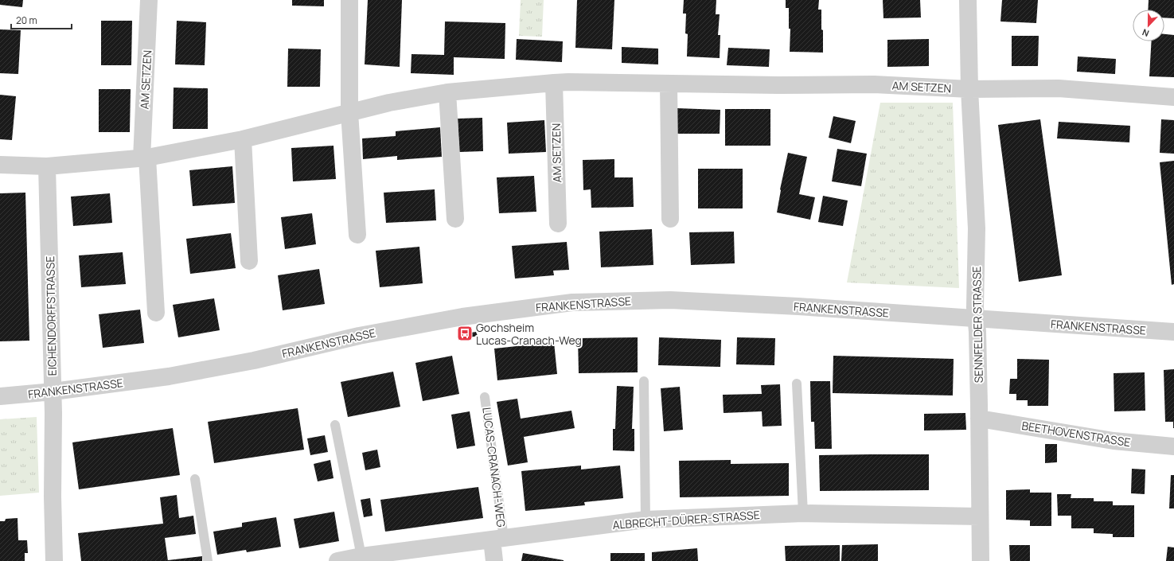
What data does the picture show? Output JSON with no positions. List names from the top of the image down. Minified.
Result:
{"streets":{"street":["AM SETZEN","FRANKENSTRASSE","EICHENDORFFSTRASSE","SENNFELDER STRASSE","BEETHOVENSTRASSE","ALBRECHT-DÜRER-STRASSE"],"lane":["LUCAS-CRANACH-WEG"]},"crossings":[["AM SETZEN","EICHENDORFFSTRASSE"],["AM SETZEN","SENNFELDER STRASSE"],["FRANKENSTRASSE","EICHENDORFFSTRASSE"],["FRANKENSTRASSE","SENNFELDER STRASSE"],["SENNFELDER STRASSE","BEETHOVENSTRASSE"],["SENNFELDER STRASSE","ALBRECHT-DÜRER-STRASSE"],["LUCAS-CRANACH-WEG","ALBRECHT-DÜRER-STRASSE"]],"places":{"bus stop":["Gochsheim Lucas-Cranach-Weg"]},"scale_bar":"20 m","north":"bottom"}
